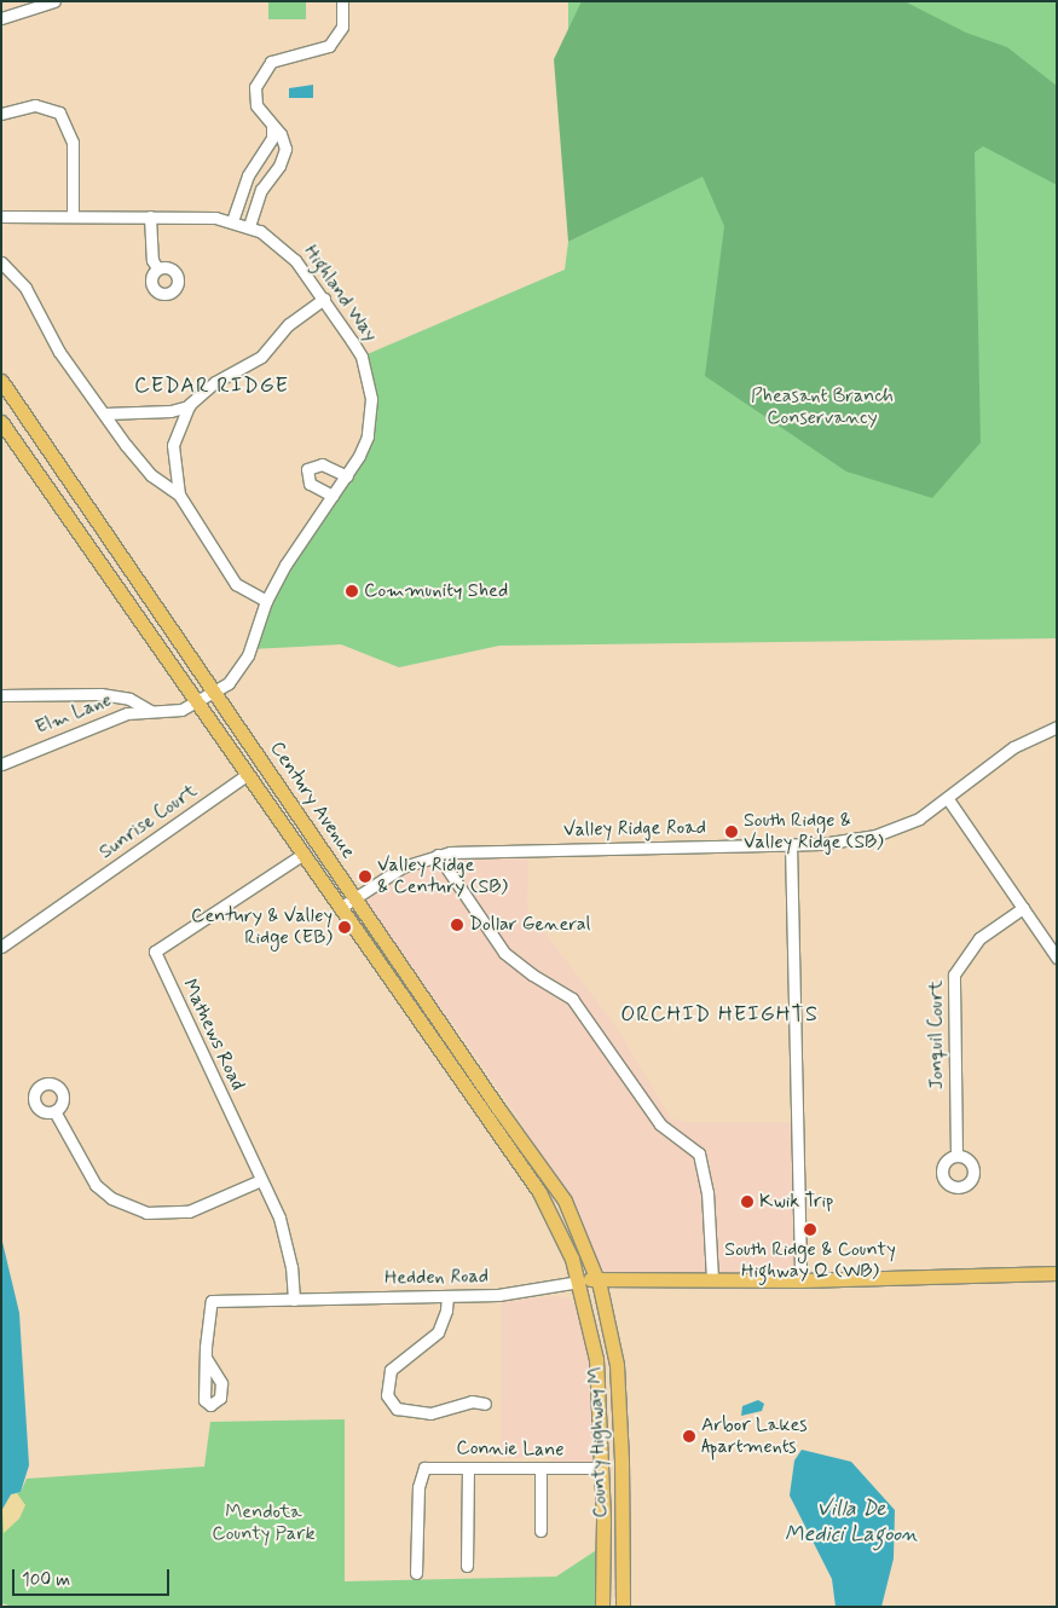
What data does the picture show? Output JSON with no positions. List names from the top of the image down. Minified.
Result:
{"streets":{"main road":["Century Avenue","County Highway M"],"street":["Highland Way","Elm Lane","Sunrise Court","Valley Ridge Road","Mathews Road","Jonquil Court","Hedden Road","Connie Lane"]},"crossings":[["Highland Way","Elm Lane"],["Highland Way","Century Avenue"],["Elm Lane","Century Avenue"],["Century Avenue","Sunrise Court"],["Century Avenue","Valley Ridge Road"],["Century Avenue","Mathews Road"],["Century Avenue","Hedden Road"],["Century Avenue","County Highway M"],["Mathews Road","Hedden Road"],["Hedden Road","County Highway M"],["County Highway M","Connie Lane"]],"districts":["CEDAR RIDGE","ORCHID HEIGHTS"],"water":["Villa De Medici Lagoon"],"parks":["Pheasant Branch Conservancy","Mendota County Park"],"places":["Community Shed","South Ridge & Valley Ridge (SB)","Valley Ridge & Century (SB)","Dollar General","Century & Valley Ridge (EB)","Kwik Trip","South Ridge & County Highway Q (WB)","Arbor Lakes Apartments"],"scale_bar":"100 m"}
